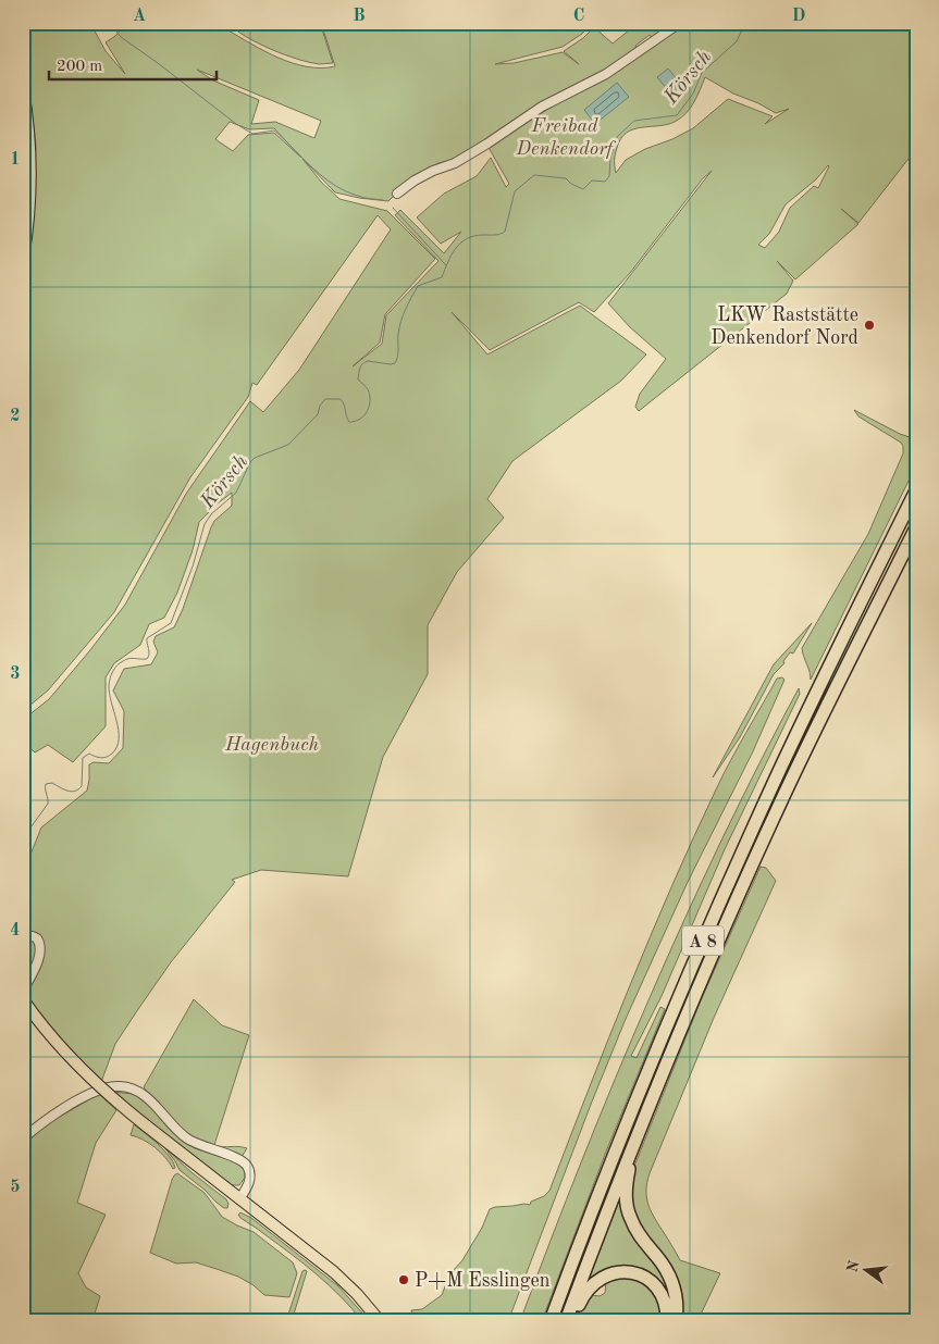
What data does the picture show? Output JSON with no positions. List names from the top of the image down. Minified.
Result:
{"streets":{"highway":["A 8"]},"water":["Körsch"],"parks":["Freibad Denkendorf","Hagenbuch"],"places":["LKW Raststätte Denkendorf Nord","P+M Esslingen"],"scale_bar":"200 m","north":"left","grid":{"columns":["A","B","C","D"],"rows":["1","2","3","4","5"]}}
